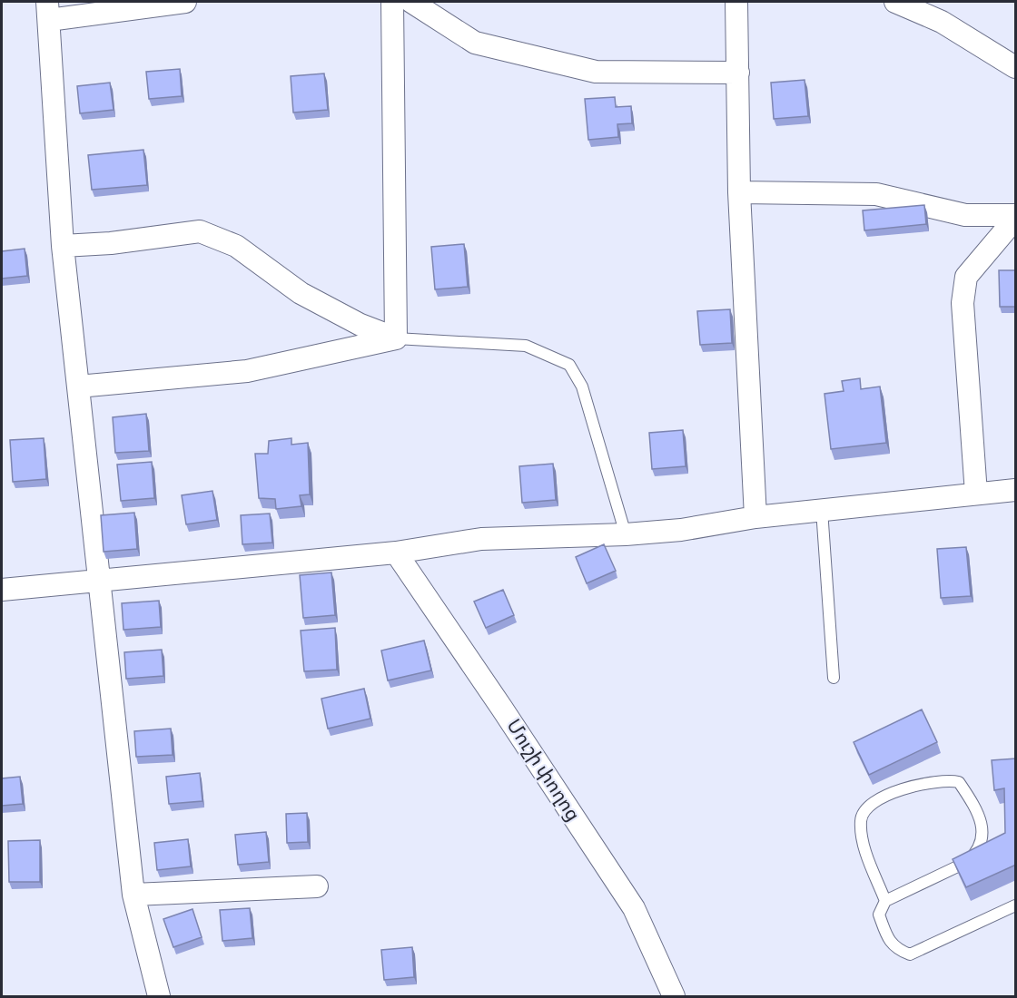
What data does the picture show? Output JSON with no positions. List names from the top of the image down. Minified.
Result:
{"streets":{"street":["Մուշի փողոց"]}}
